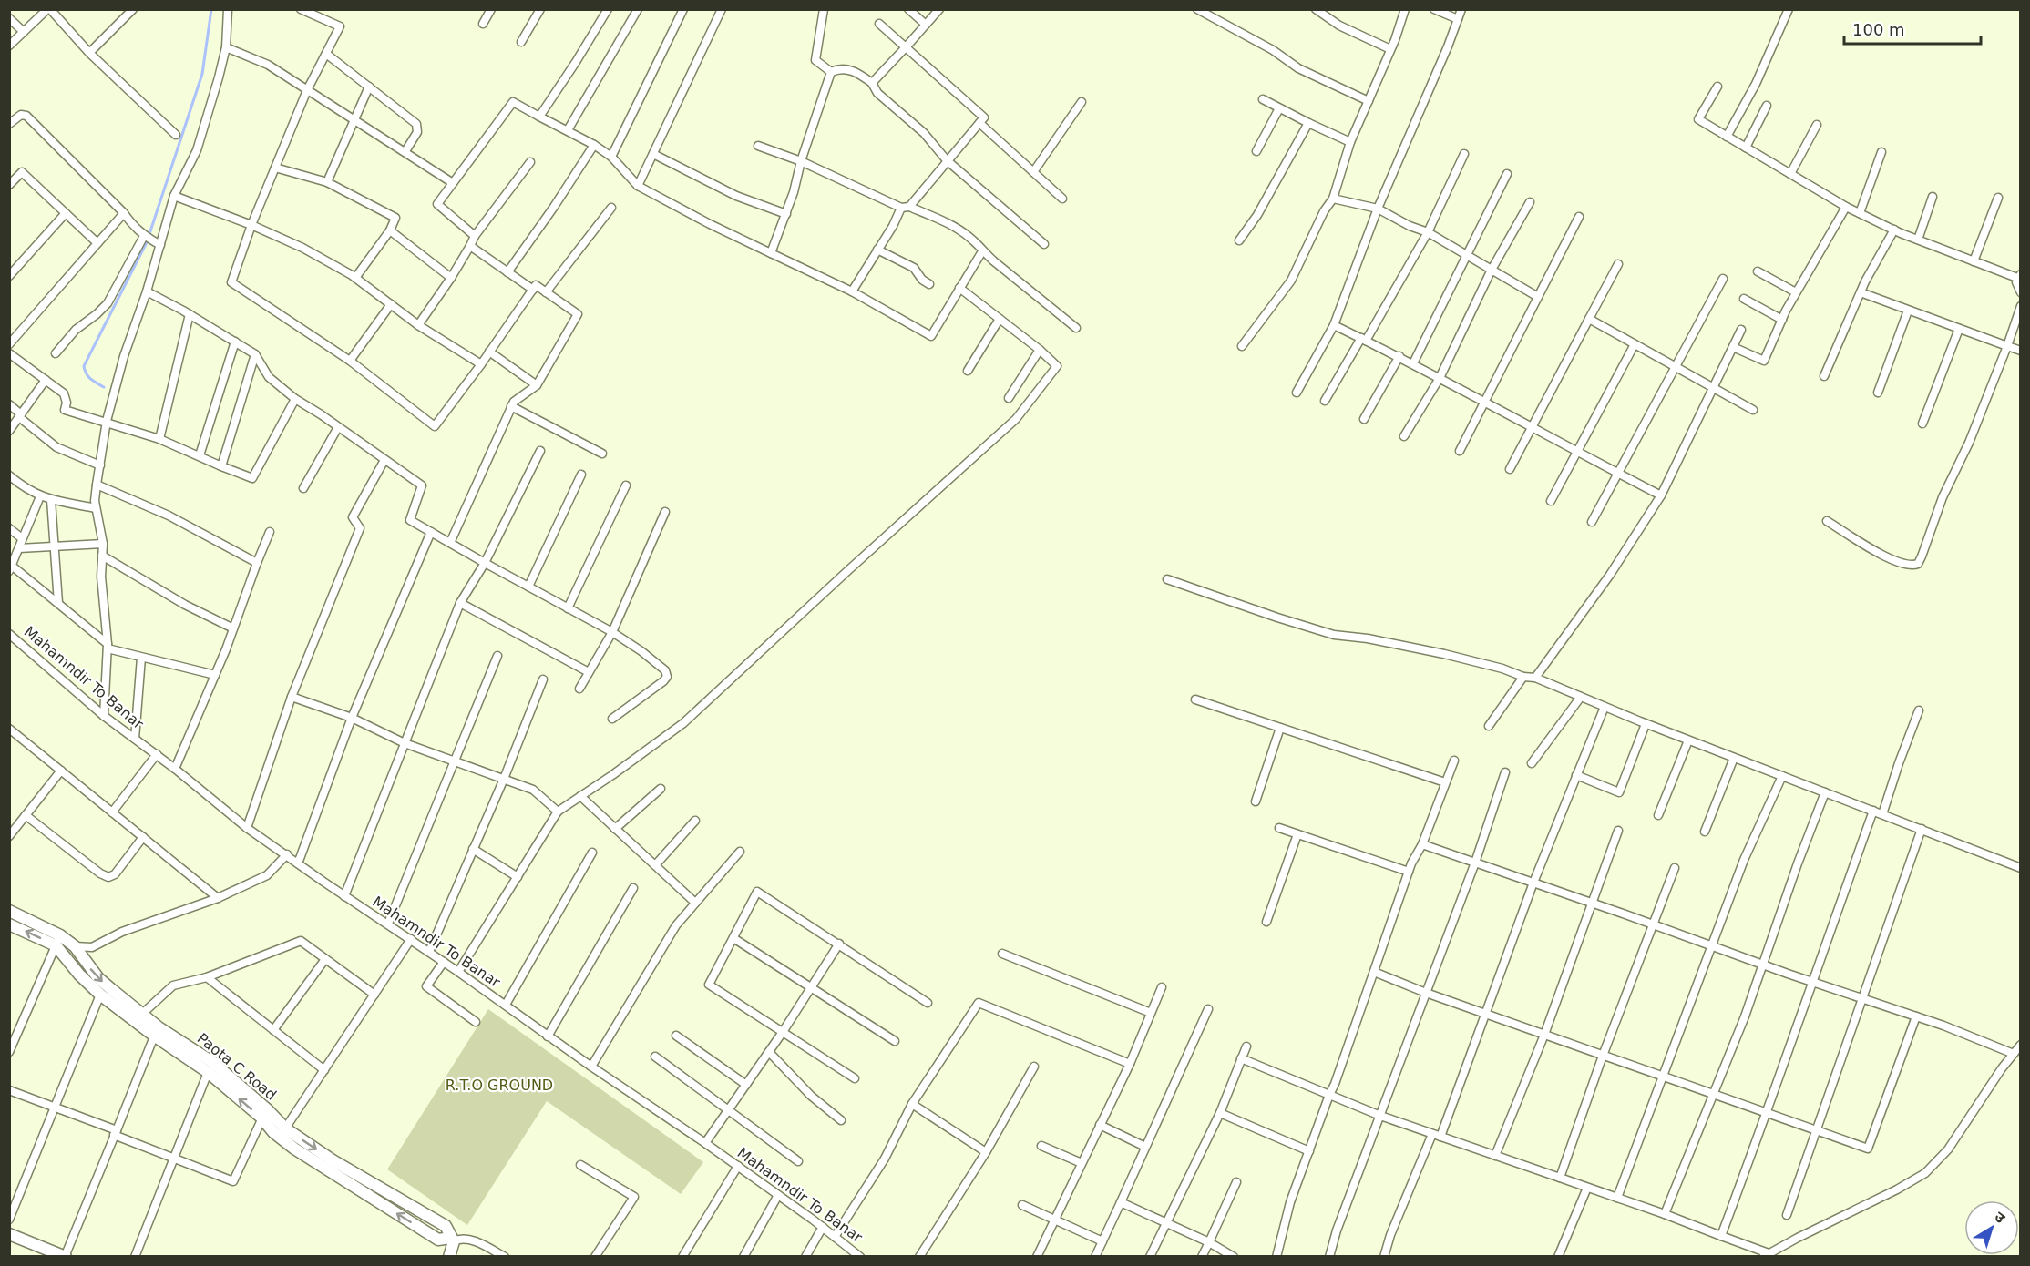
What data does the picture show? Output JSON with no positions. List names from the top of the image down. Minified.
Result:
{"streets":{"street":["Mahamndir To Banar","Paota C Road"]},"parks":["R.T.O GROUND"],"scale_bar":"100 m","north":"top right"}
